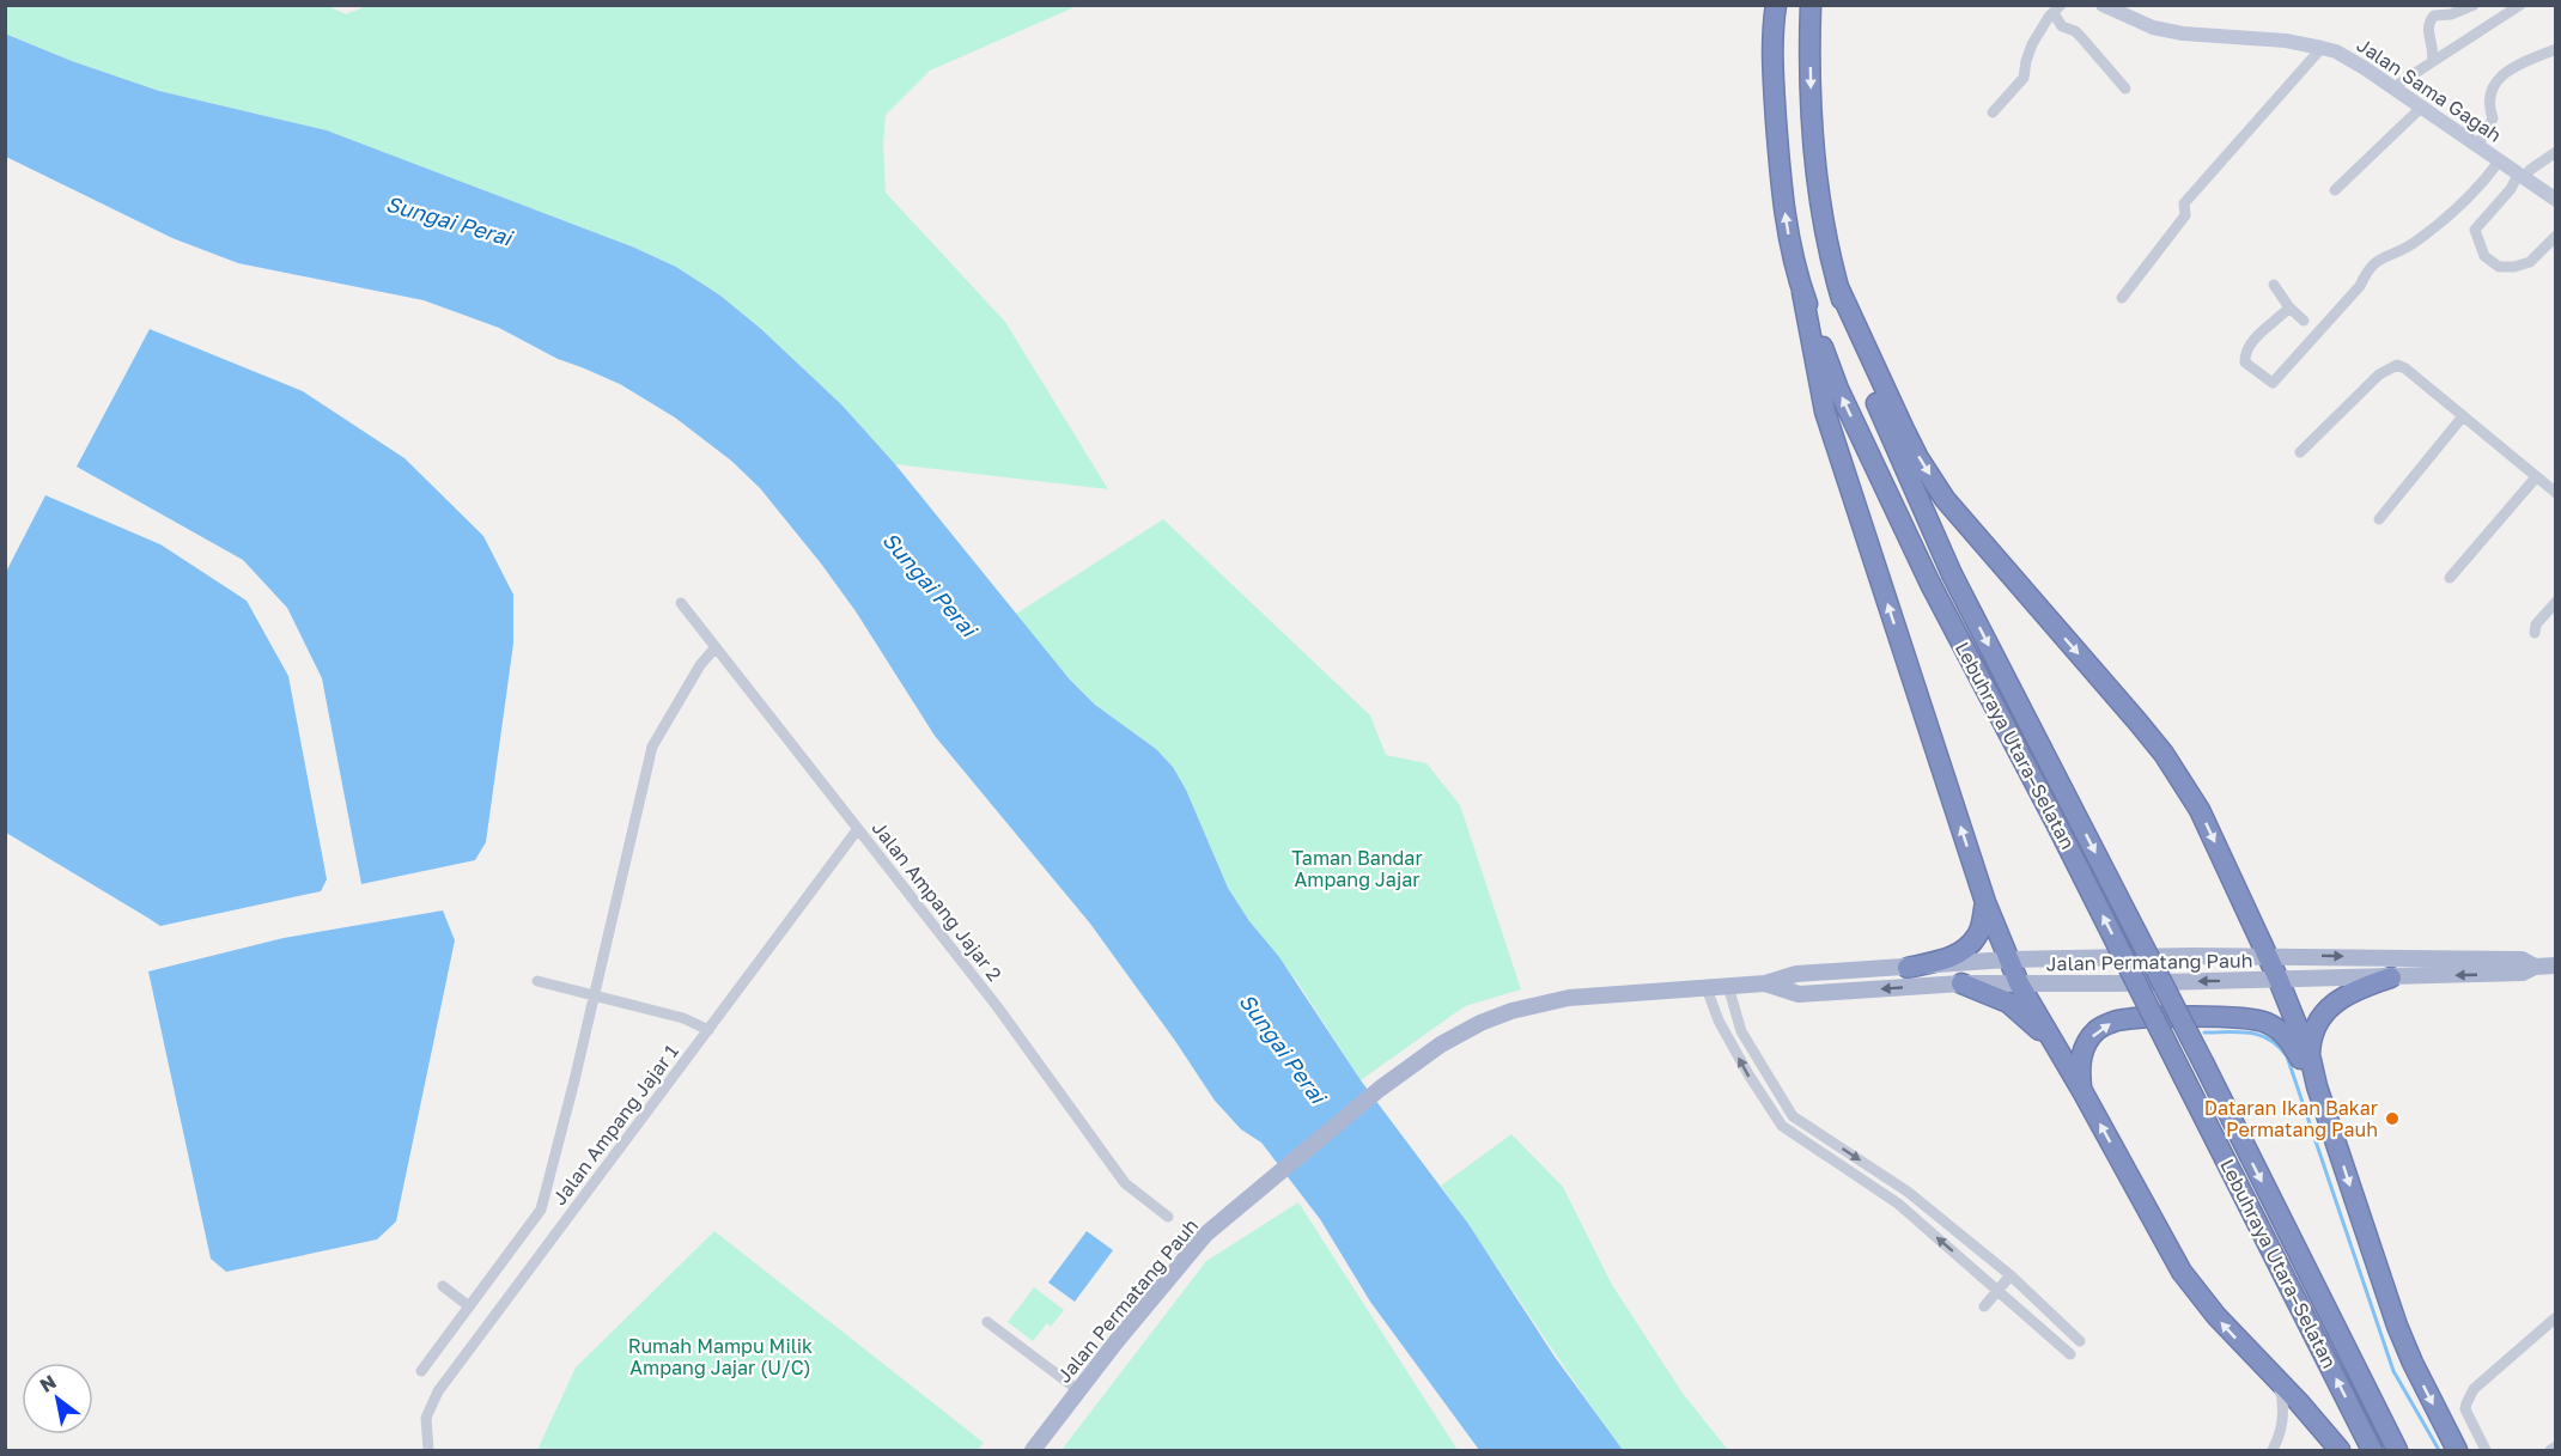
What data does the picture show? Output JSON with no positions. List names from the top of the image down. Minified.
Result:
{"streets":{"highway":["Lebuhraya Utara–Selatan"],"main road":["Jalan Permatang Pauh"],"street":["Jalan Sama Gagah","Jalan Ampang Jajar 2","Jalan Ampang Jajar 1"]},"crossings":[["Jalan Ampang Jajar 2","Jalan Ampang Jajar 1"]],"water":["Sungai Perai"],"parks":["Taman Bandar Ampang Jajar","Rumah Mampu Milik Ampang Jajar (U/C)"],"places":["Dataran Ikan Bakar Permatang Pauh"],"north":"top left"}
